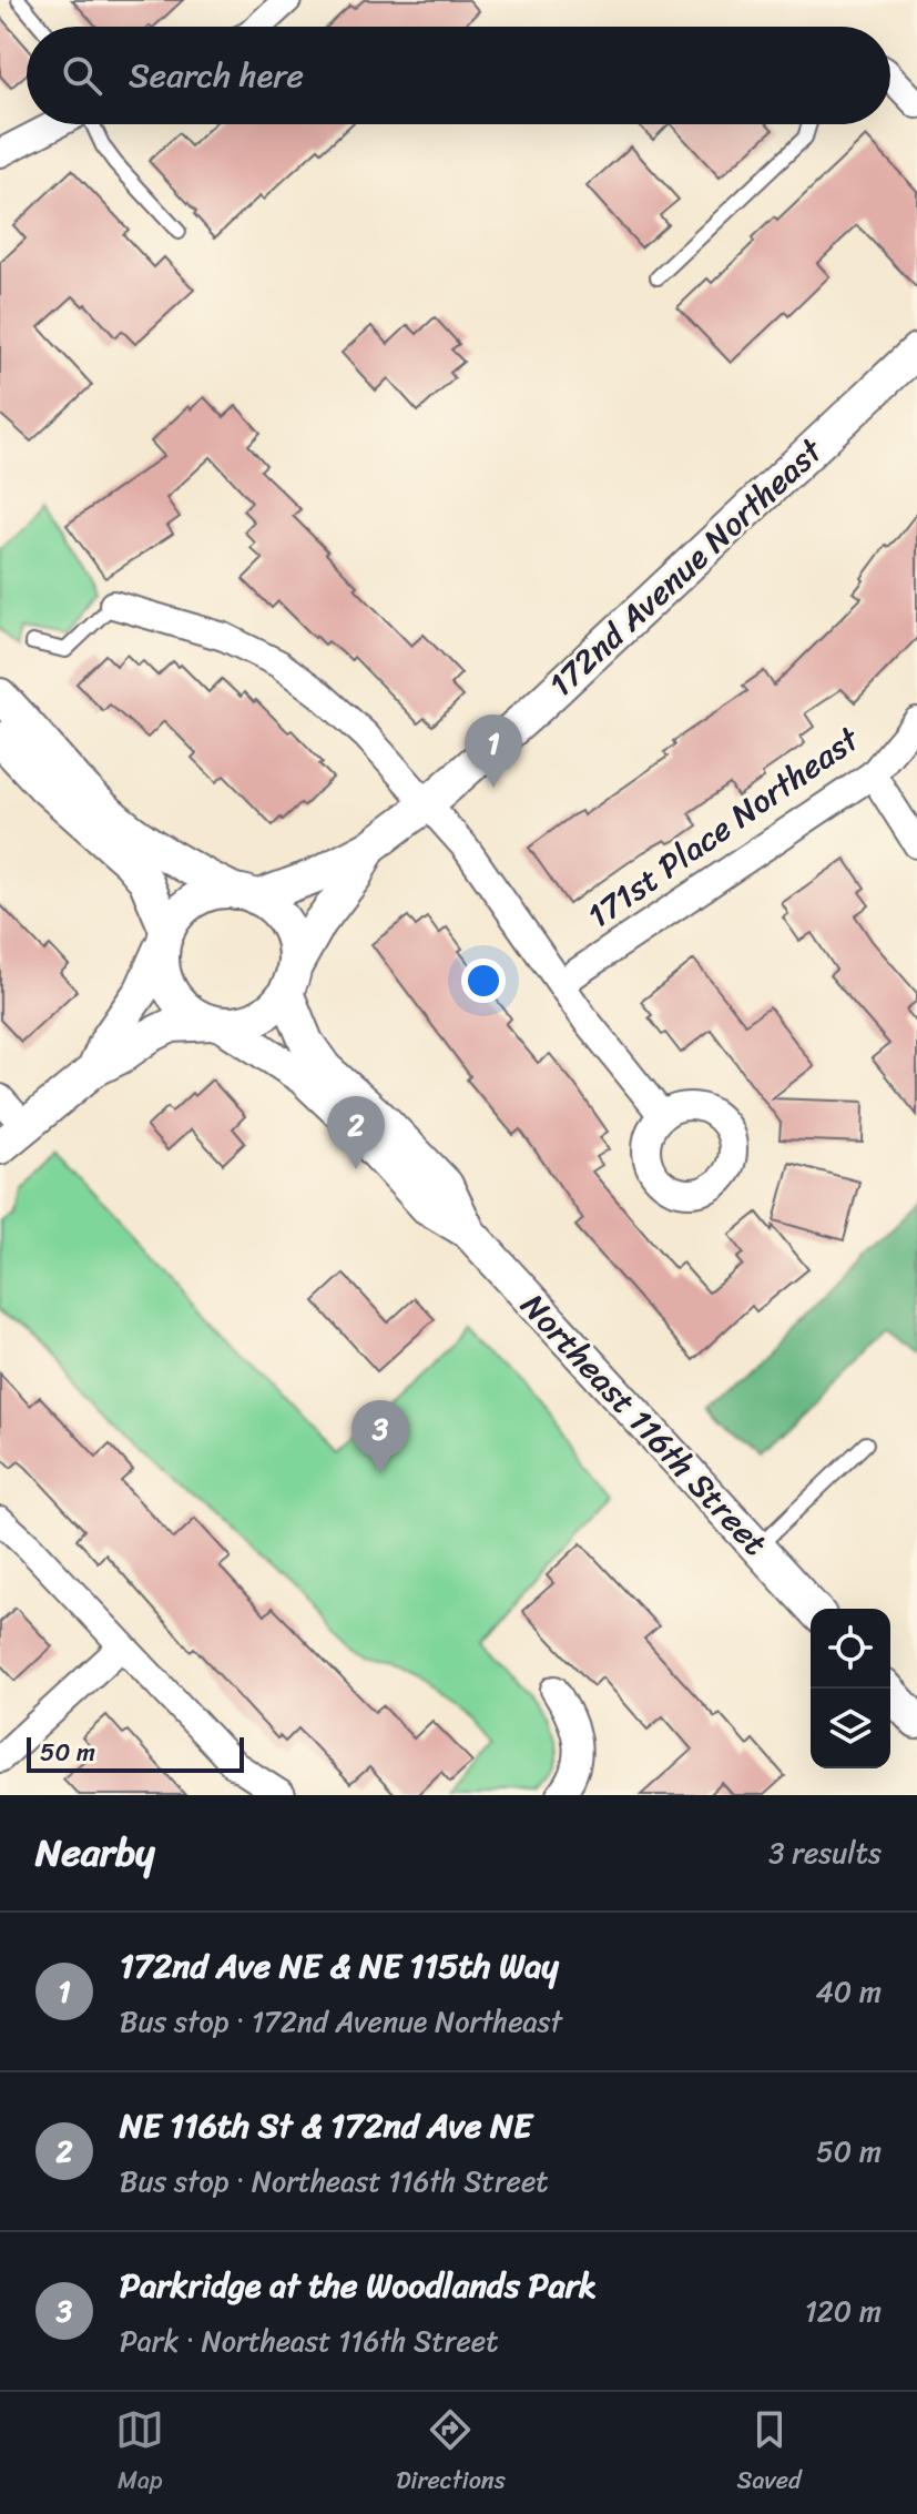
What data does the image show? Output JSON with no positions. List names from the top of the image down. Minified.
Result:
{"streets":{"street":["172nd Avenue Northeast","171st Place Northeast","Northeast 116th Street"]},"crossings":[["172nd Avenue Northeast","Northeast 116th Street"]],"scale_bar":"50 m","page":{"search":"Search here","pins":["1","2","3"],"scale":"50 m","heading":["Nearby","3 results"],"list":[{"mark":"1","name":"172nd Ave NE & NE 115th Way","note":"Bus stop · 172nd Avenue Northeast","value":"40 m"},{"mark":"2","name":"NE 116th St & 172nd Ave NE","note":"Bus stop · Northeast 116th Street","value":"50 m"},{"mark":"3","name":"Parkridge at the Woodlands Park","note":"Park · Northeast 116th Street","value":"120 m"}],"nav":["Map","Directions","Saved"]}}
